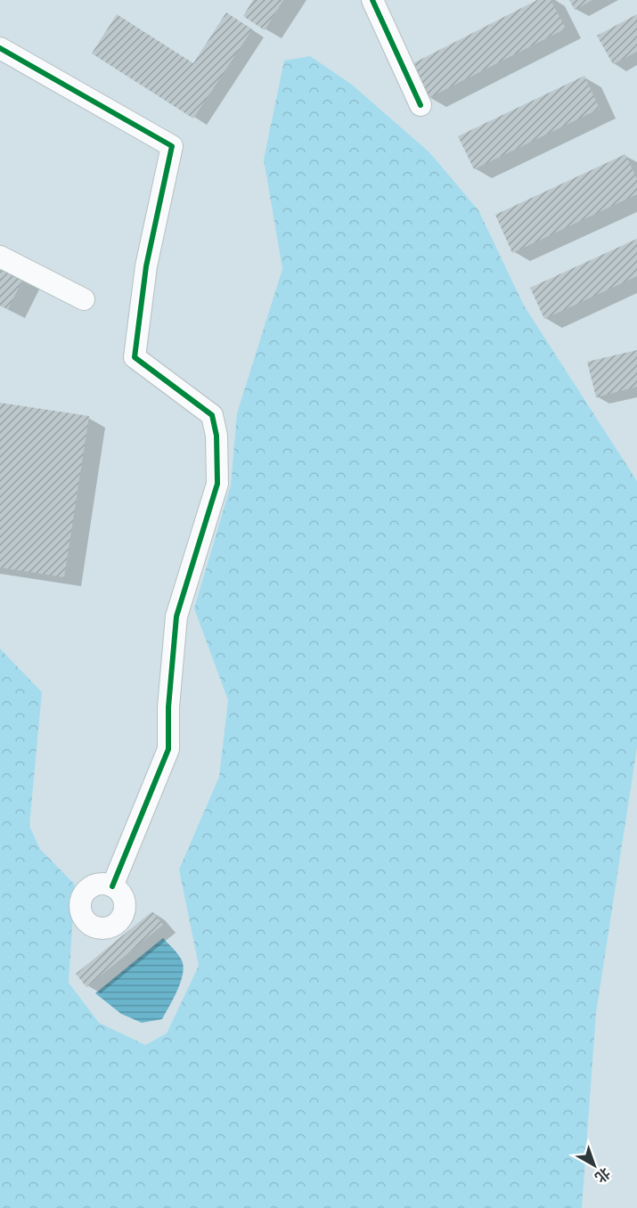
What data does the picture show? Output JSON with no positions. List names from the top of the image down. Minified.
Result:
{"north":"bottom right"}
